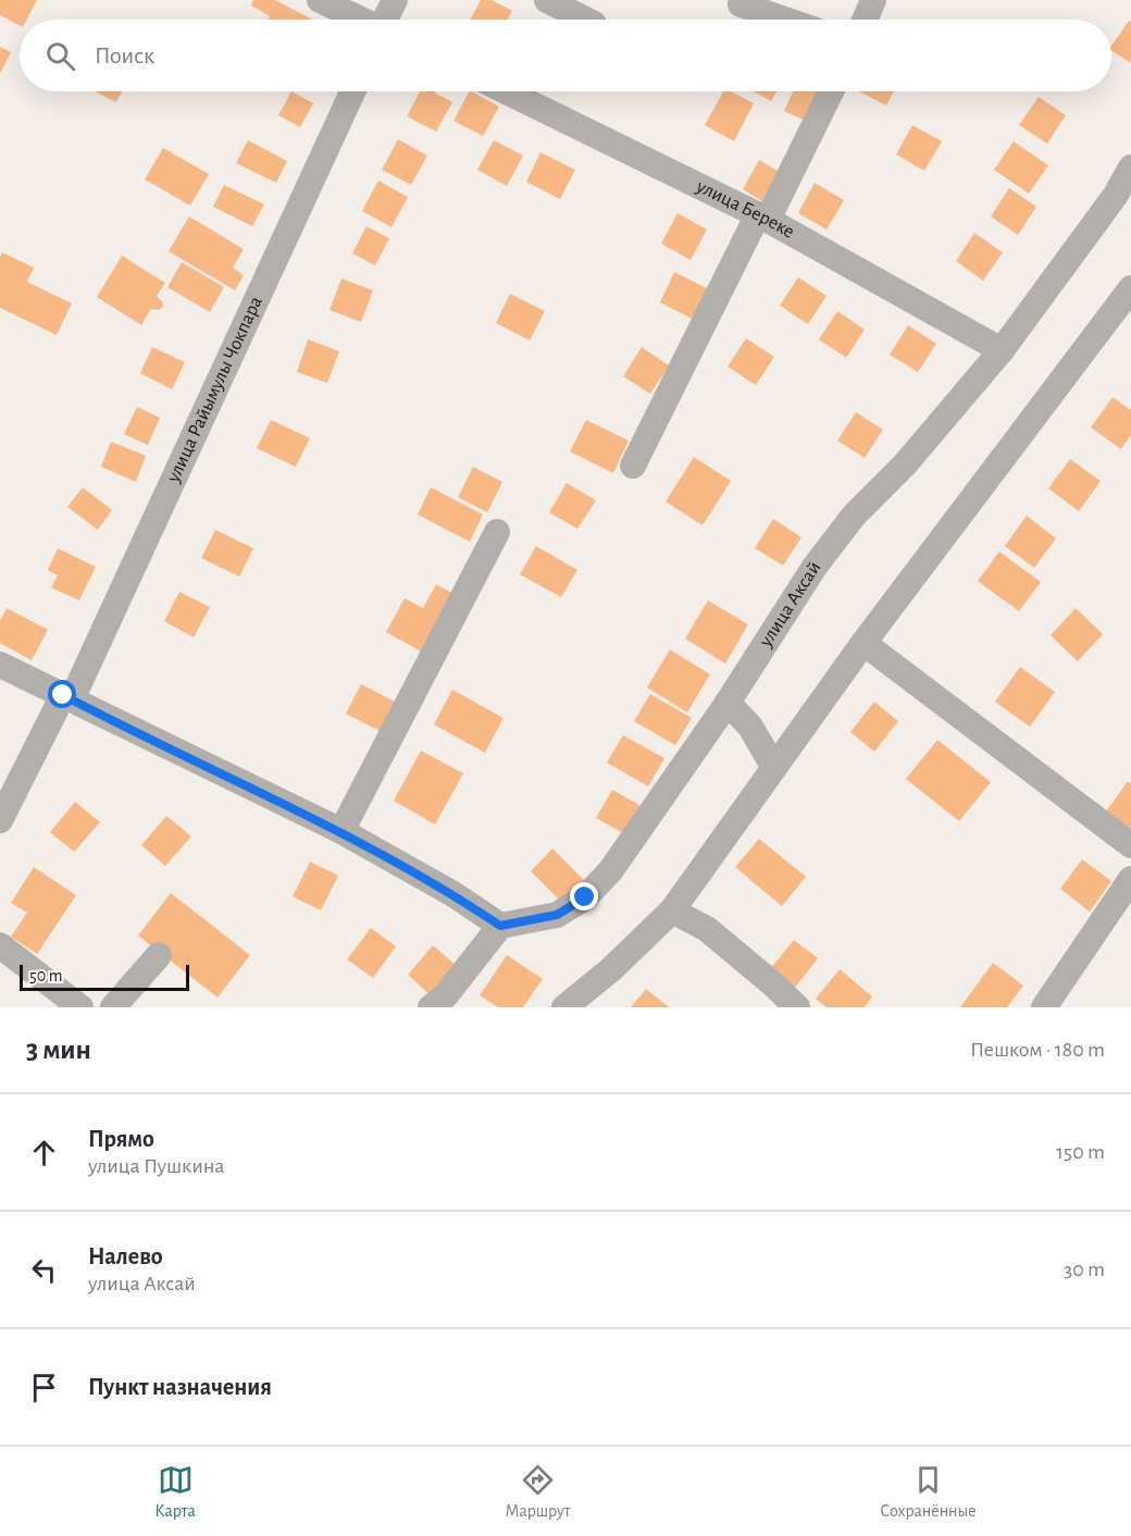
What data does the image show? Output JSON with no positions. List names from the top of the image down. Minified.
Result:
{"streets":{"street":["улица Береке","улица Райымулы Чокпара","улица Аксай"]},"crossings":[["улица Береке","улица Аксай"]],"scale_bar":"50 m","page":{"search":"Поиск","scale":"50 m","heading":["3 мин","Пешком · 180 m"],"list":[["Прямо","улица Пушкина","150 m"],["Налево","улица Аксай","30 m"],"Пункт назначения"],"nav":["Карта","Маршрут","Сохранённые"]}}
